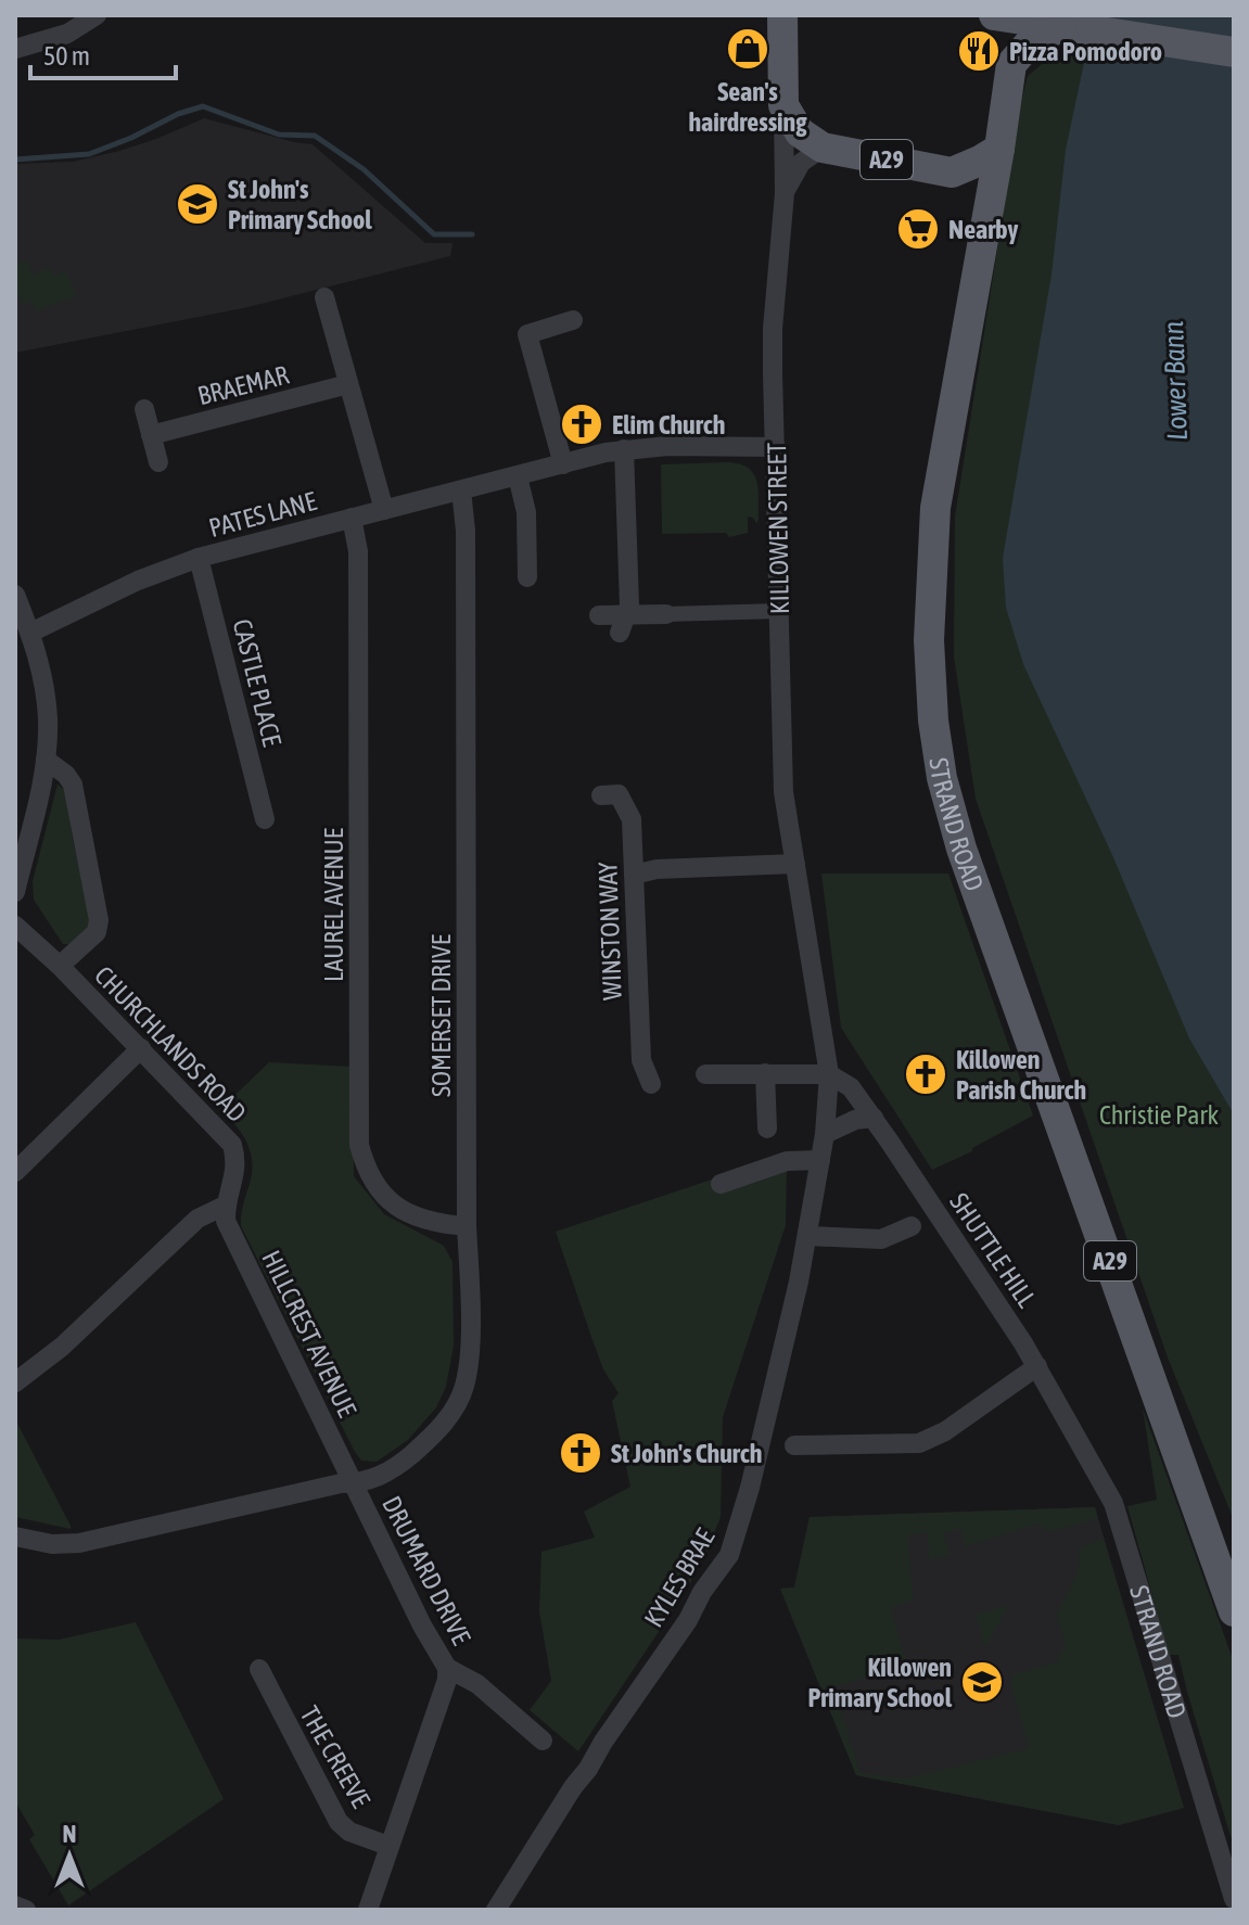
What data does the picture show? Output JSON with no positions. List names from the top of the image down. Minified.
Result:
{"streets":{"main road":["A29","KILLOWEN STREET","STRAND ROAD"],"street":["BRAEMAR","PATES LANE","CASTLE PLACE","LAUREL AVENUE","WINSTON WAY","SOMERSET DRIVE","CHURCHLANDS ROAD","SHUTTLE HILL","HILLCREST AVENUE","DRUMARD DRIVE","KYLES BRAE","THE CREEVE"]},"crossings":[["A29","KILLOWEN STREET"],["A29","STRAND ROAD"],["PATES LANE","KILLOWEN STREET"],["PATES LANE","CASTLE PLACE"],["PATES LANE","LAUREL AVENUE"],["PATES LANE","SOMERSET DRIVE"],["KILLOWEN STREET","SHUTTLE HILL"],["KILLOWEN STREET","KYLES BRAE"],["STRAND ROAD","SHUTTLE HILL"],["LAUREL AVENUE","SOMERSET DRIVE"],["SOMERSET DRIVE","HILLCREST AVENUE"],["SOMERSET DRIVE","DRUMARD DRIVE"],["CHURCHLANDS ROAD","HILLCREST AVENUE"],["SHUTTLE HILL","KYLES BRAE"],["HILLCREST AVENUE","DRUMARD DRIVE"],["DRUMARD DRIVE","THE CREEVE"]],"water":["Lower Bann"],"parks":["Christie Park"],"places":{"shop":["Sean's hairdressing"],"restaurant":["Pizza Pomodoro"],"school or university":["St John's Primary School","Killowen Primary School"],"supermarket":["Nearby"],"church":["Elim Church","Killowen Parish Church","St John's Church"]},"scale_bar":"50 m","north":"top"}
